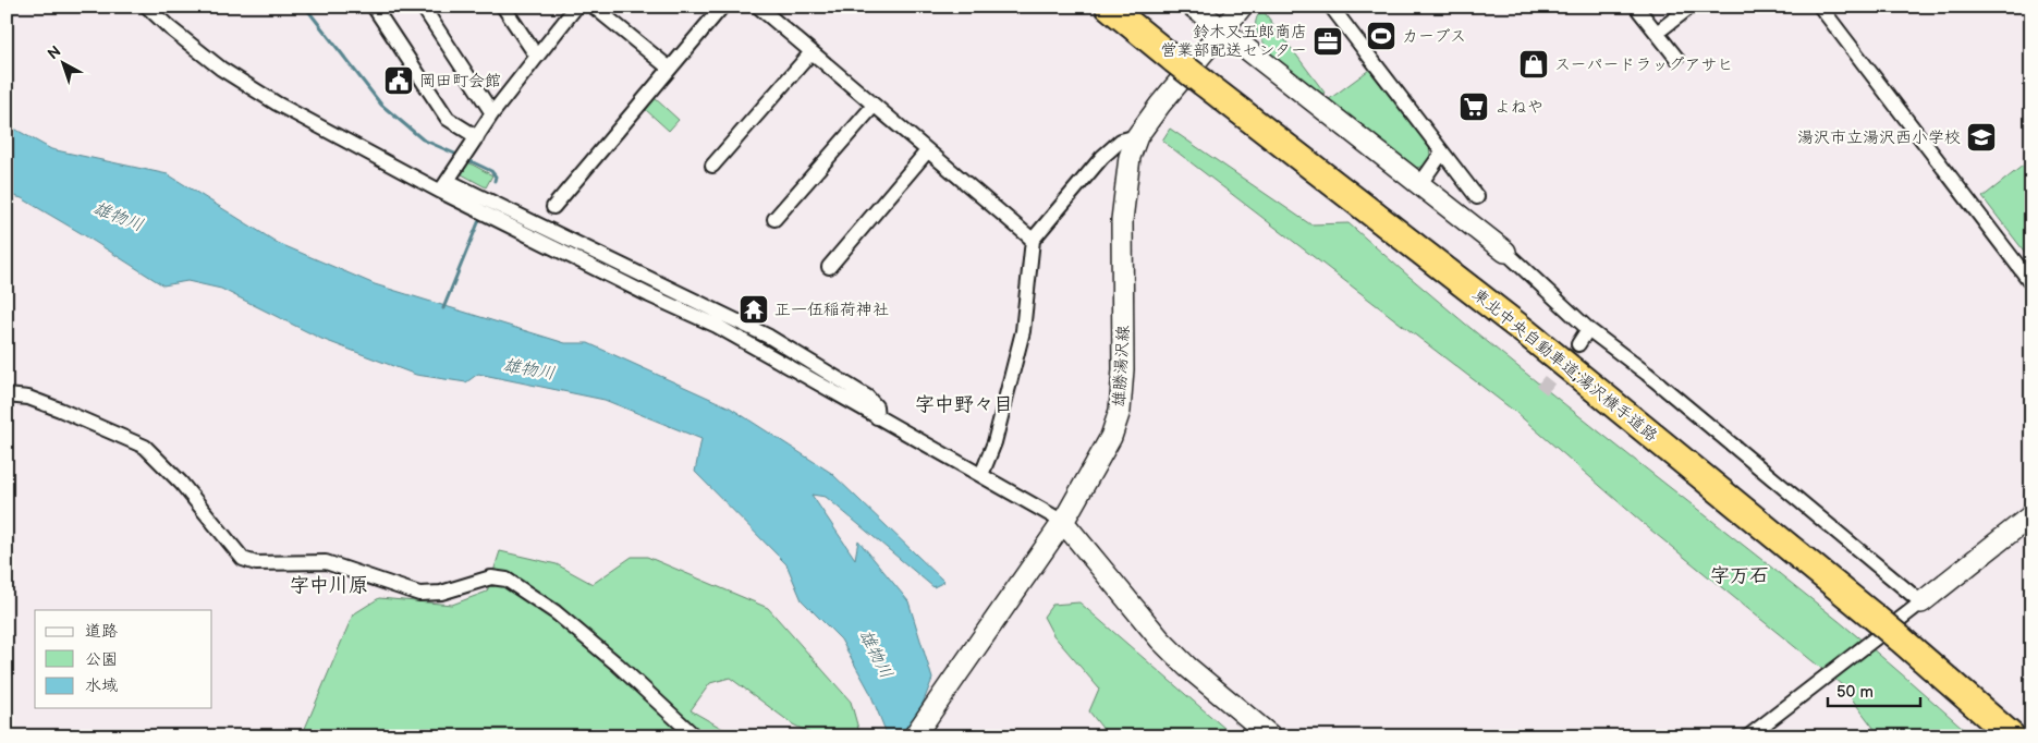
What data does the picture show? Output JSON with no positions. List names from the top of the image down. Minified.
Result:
{"streets":{"highway":["東北中央自動車道;湯沢横手道路"],"street":["雄勝湯沢線"]},"districts":["字中野々目","字万石","字中川原"],"water":["雄物川"],"places":{"sports":["カーブス"],"office":["鈴木又五郎商店 営業部配送センター"],"shop":["スーパードラッグアサヒ"],"public building":["岡田町会館"],"supermarket":["よねや"],"school or university":["湯沢市立湯沢西小学校"],"temple":["正一伍稲荷神社"]},"legend":["道路","公園","水域"],"scale_bar":"50 m","north":"top left"}
